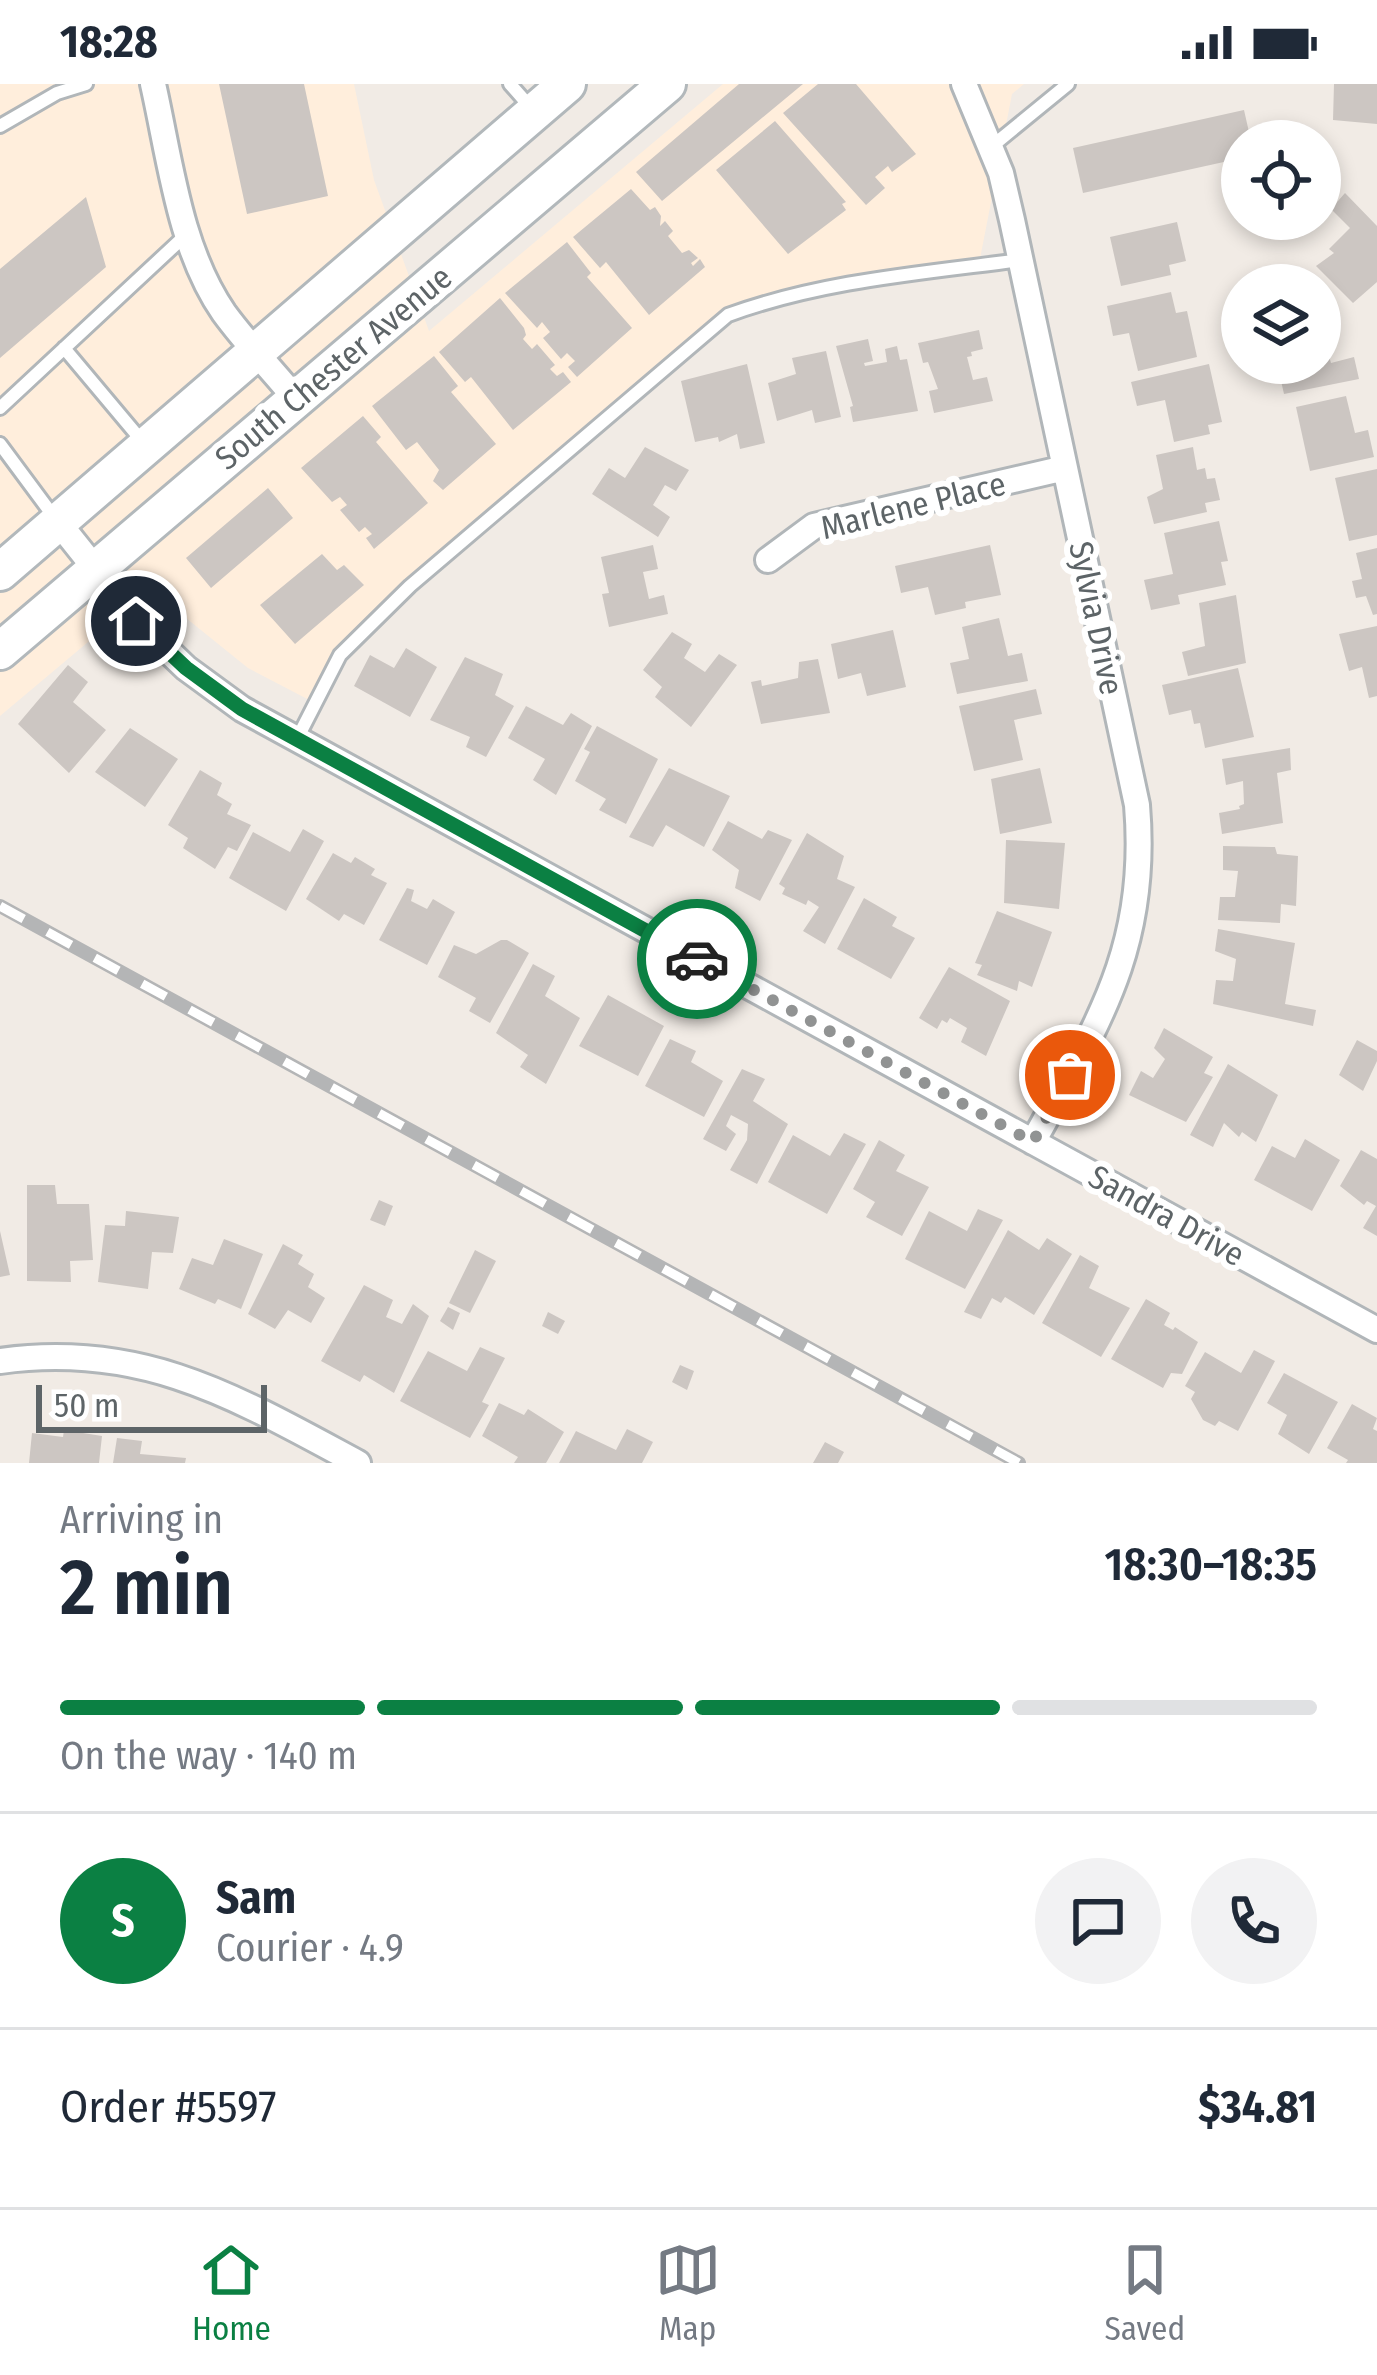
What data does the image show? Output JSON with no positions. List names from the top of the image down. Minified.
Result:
{"streets":{"main road":["South Chester Avenue"],"street":["Marlene Place","Sylvia Drive","Sandra Drive"]},"crossings":[["South Chester Avenue","Sandra Drive"],["Marlene Place","Sylvia Drive"],["Sylvia Drive","Sandra Drive"]],"scale_bar":"50 m","page":{"status":"18:28","scale":"50 m","heading":["2 min","Arriving in","18:30–18:35"],"panel":["Sam","Courier · 4.9","Order #5597","$34.81"],"bar":"On the way · 140 m","round":"S","tabs":["Home","Map","Saved"]}}
